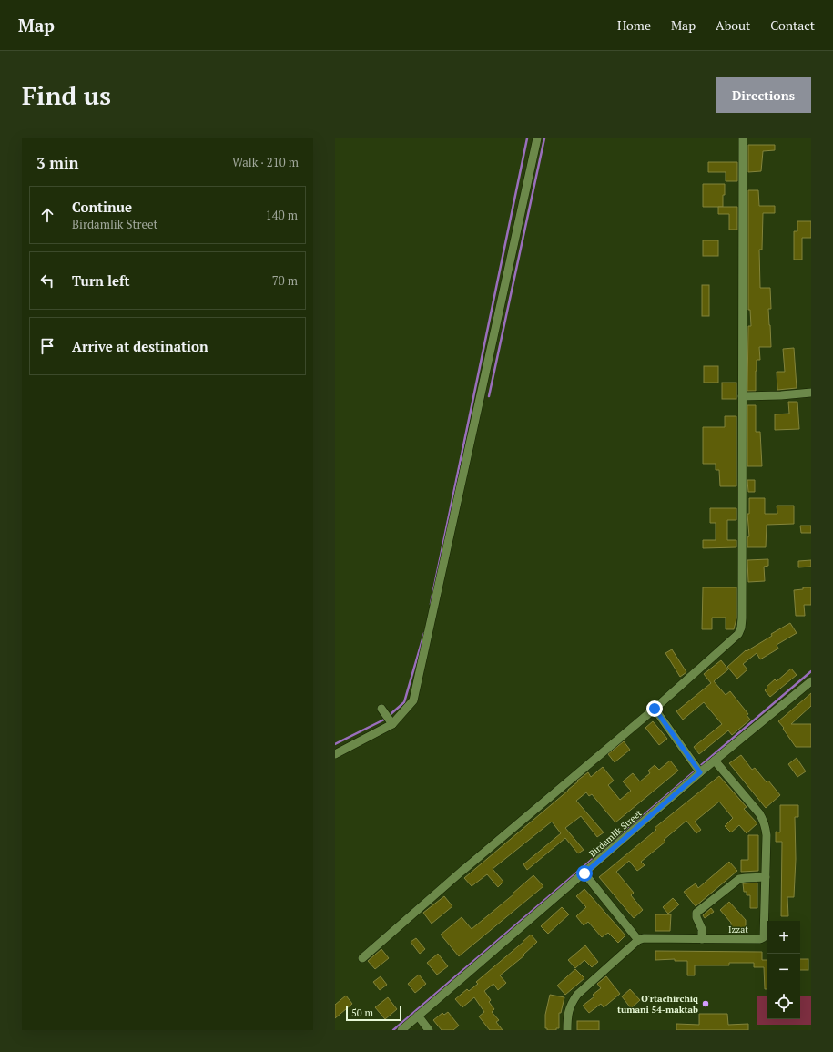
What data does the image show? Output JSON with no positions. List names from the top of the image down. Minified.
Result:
{"streets":{"street":["Birdamlik Street","Izzat"]},"crossings":[["Birdamlik Street","Izzat"]],"places":["O'rtachirchiq tumani 54-maktab"],"scale_bar":"50 m","page":{"header":"Map","nav":["Home","Map","About","Contact"],"buttons":"Directions","title":"Find us","heading":["3 min","Walk · 210 m"],"list":[["Continue","Birdamlik Street","140 m"],["Turn left","70 m"],"Arrive at destination"],"map_buttons":["+","−"],"scale":"50 m"}}
